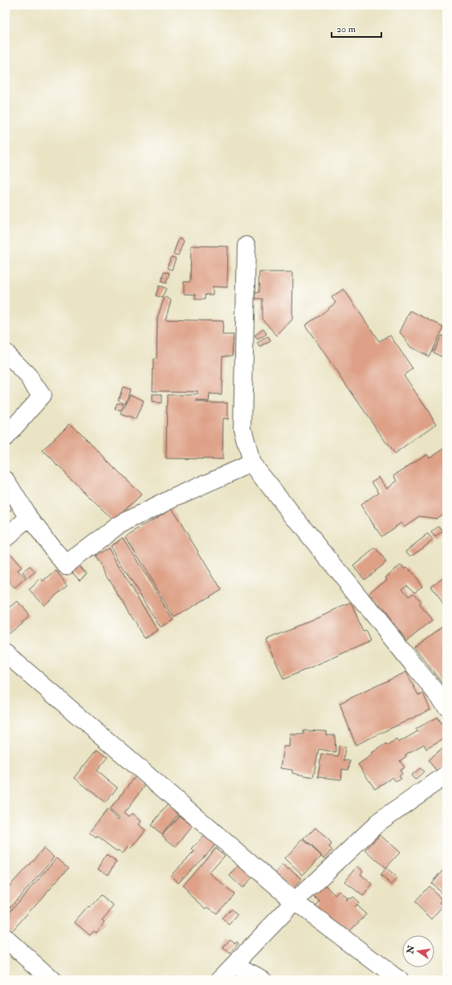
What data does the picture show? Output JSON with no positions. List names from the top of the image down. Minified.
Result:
{"scale_bar":"20 m","north":"left"}
